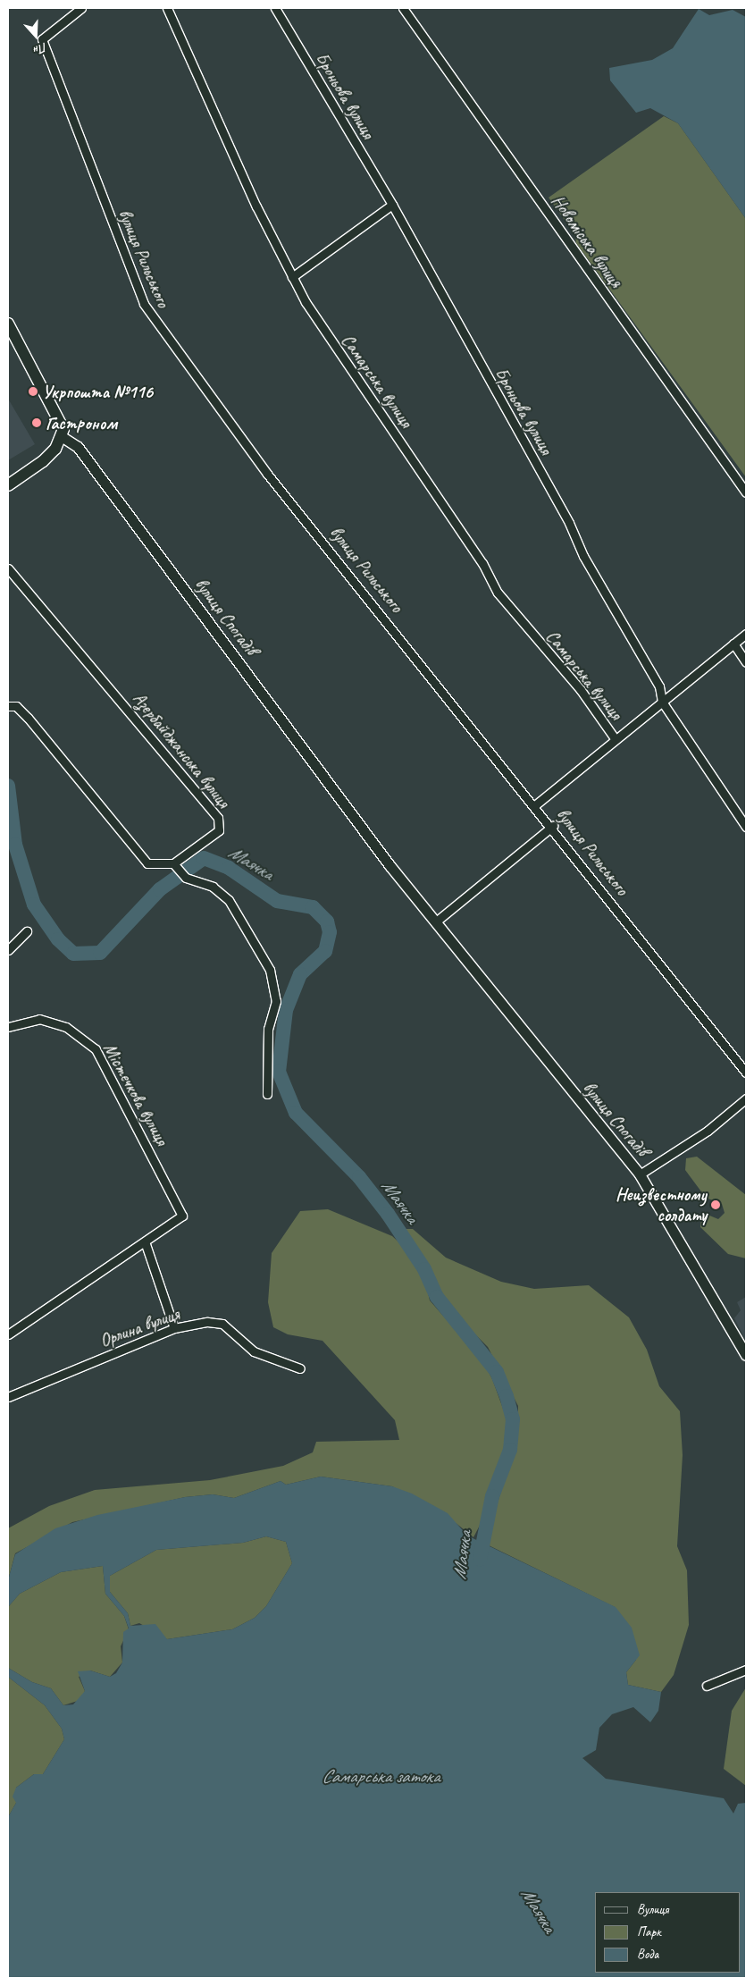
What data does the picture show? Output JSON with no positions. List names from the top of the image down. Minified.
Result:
{"streets":{"street":["Броньова вулиця","Новоміська вулиця","вулиця Рильського","Самарська вулиця","вулиця Спогадів","Азербайджанська вулиця","Містечкова вулиця","Орлина вулиця"]},"water":["Маячка","Самарська затока"],"places":["Укрпошта №116","Гастроном","Неизвестному солдату"],"legend":["Вулиця","Парк","Вода"],"north":"bottom"}
